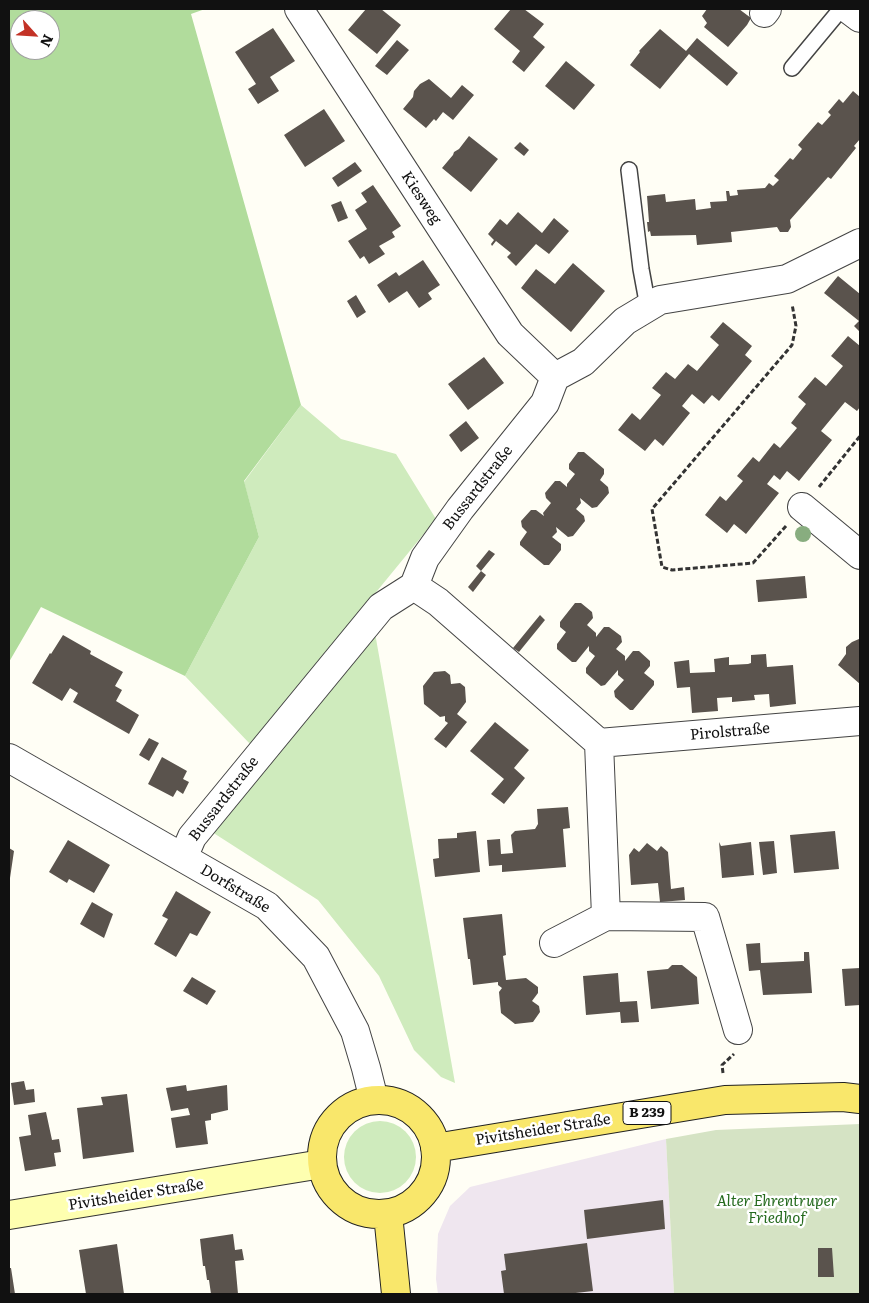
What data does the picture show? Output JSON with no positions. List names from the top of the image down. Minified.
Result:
{"streets":{"main road":["B 239","Pivitsheider Straße"],"street":["Kiesweg","Bussardstraße","Pirolstraße","Dorfstraße"]},"crossings":[["Kiesweg","Bussardstraße"],["Bussardstraße","Dorfstraße"],["Dorfstraße","Pivitsheider Straße"]],"parks":["Alter Ehrentruper Friedhof"],"north":"bottom right"}
